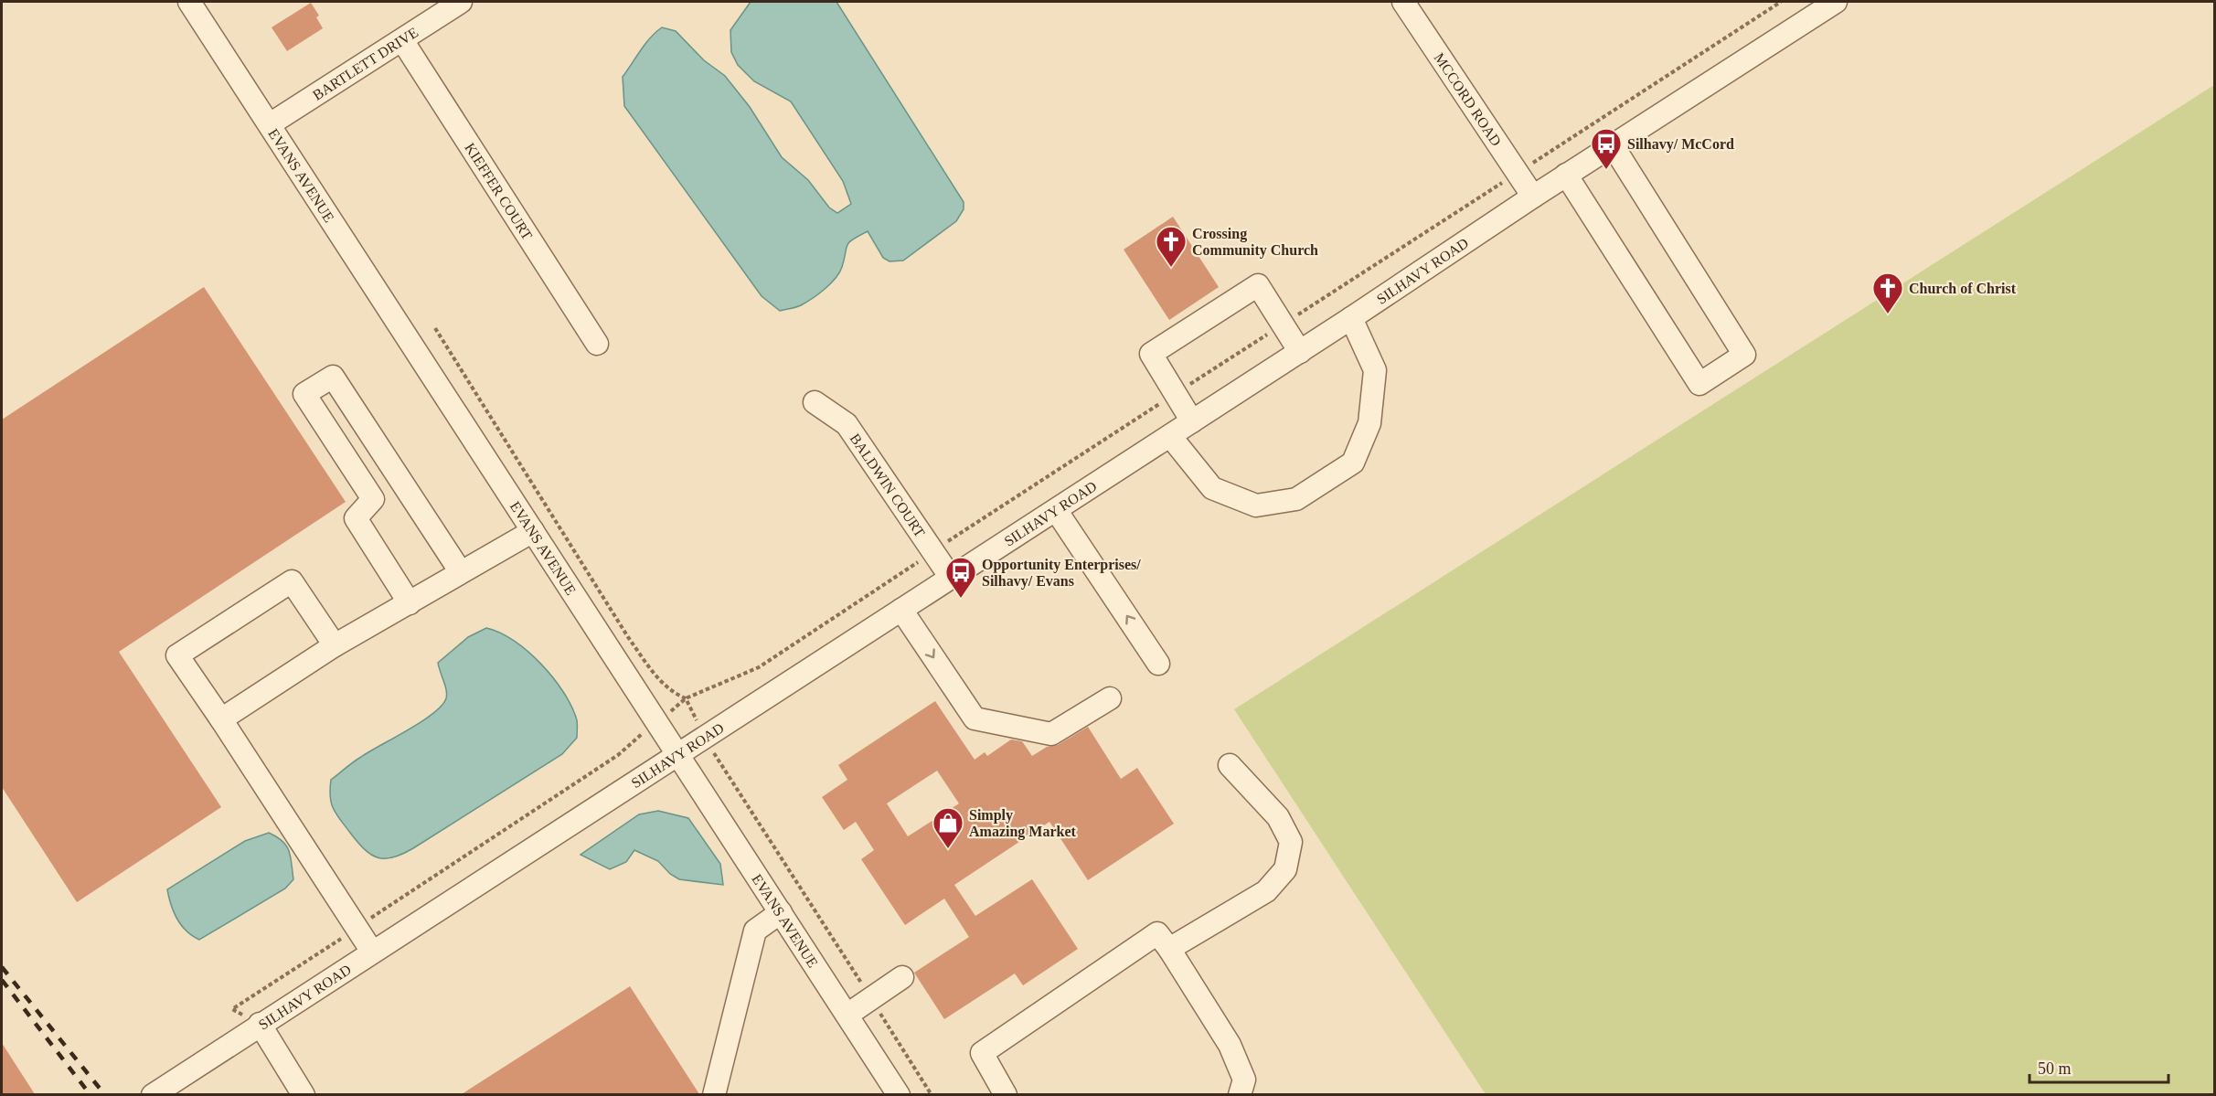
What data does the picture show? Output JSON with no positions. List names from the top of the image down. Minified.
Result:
{"streets":{"street":["BARTLETT DRIVE","MCCORD ROAD","EVANS AVENUE","KIEFFER COURT","SILHAVY ROAD","BALDWIN COURT"]},"crossings":[["BARTLETT DRIVE","EVANS AVENUE"],["BARTLETT DRIVE","KIEFFER COURT"],["MCCORD ROAD","SILHAVY ROAD"],["EVANS AVENUE","SILHAVY ROAD"],["SILHAVY ROAD","BALDWIN COURT"]],"places":{"bus stop":["Silhavy/ McCord","Opportunity Enterprises/ Silhavy/ Evans"],"church":["Crossing Community Church","Church of Christ"],"shop":["Simply Amazing Market"]},"scale_bar":"50 m"}
